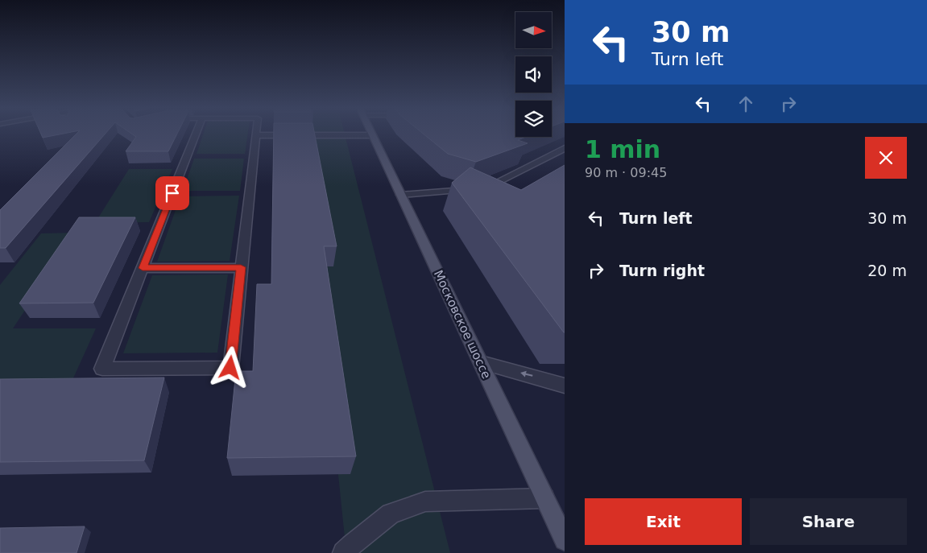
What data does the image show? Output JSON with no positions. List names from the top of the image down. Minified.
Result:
{"streets":{"main road":["Московское шоссе"]},"north":"right","page":{"turn":["30 m","Turn left"],"heading":["1 min","90 m · 09:45"],"list":[{"name":"Turn left","value":"30 m"},{"name":"Turn right","value":"20 m"}],"buttons":["Exit","Share"]}}
